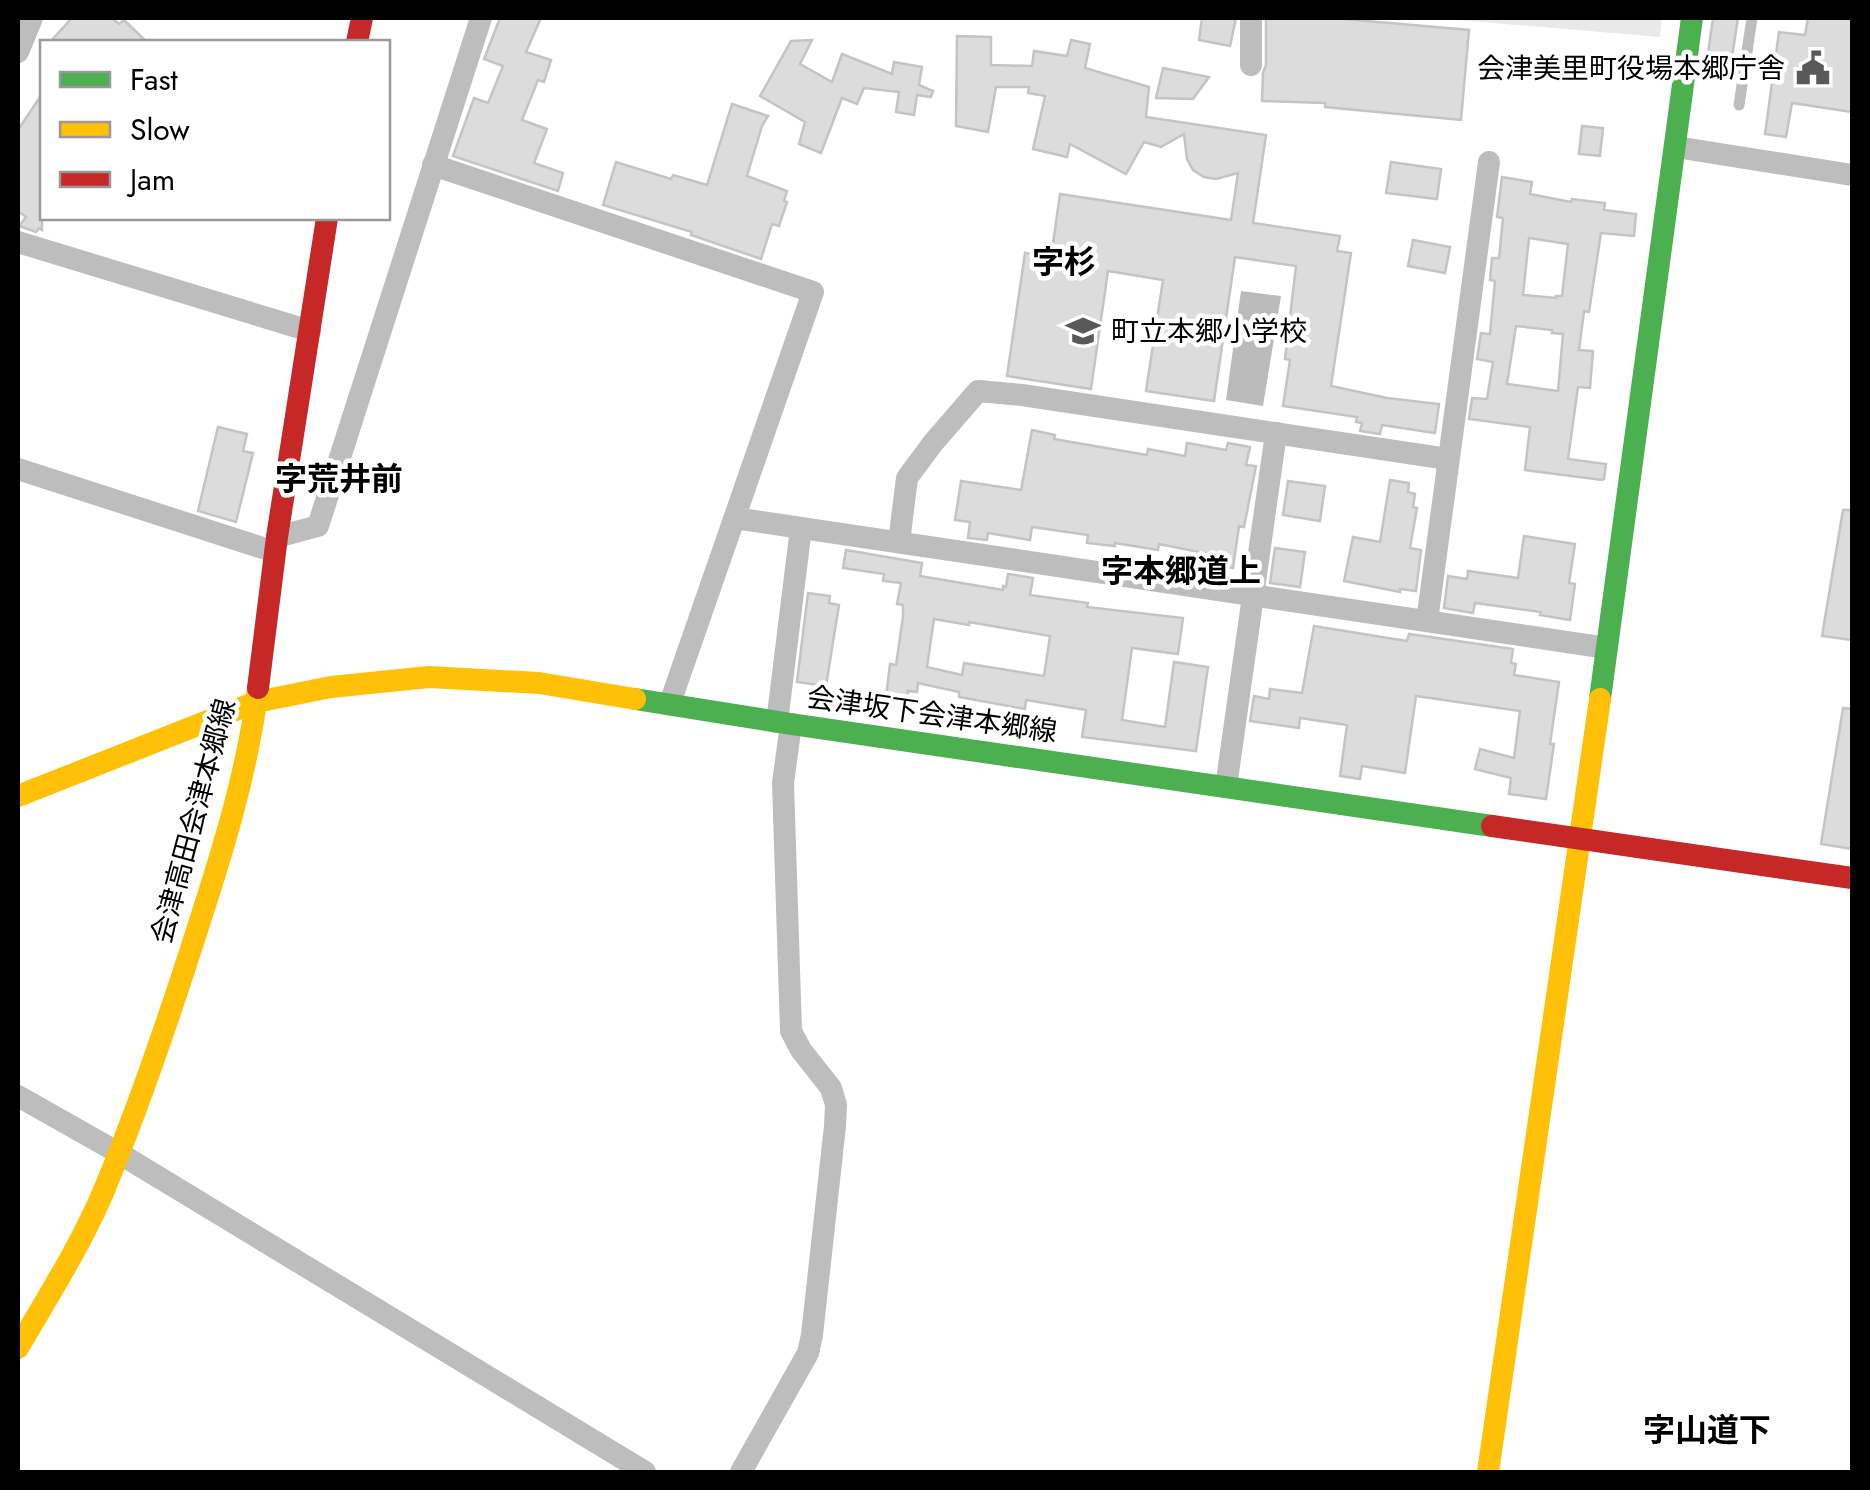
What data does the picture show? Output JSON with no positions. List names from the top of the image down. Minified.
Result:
{"streets":{"main road":["会津坂下会津本郷線","会津高田会津本郷線"]},"crossings":[["会津坂下会津本郷線","会津高田会津本郷線"]],"districts":["字杉","字荒井前","字本郷道上","字山道下"],"places":{"public building":["会津美里町役場本郷庁舎"],"school or university":["町立本郷小学校"]},"legend":["Fast","Slow","Jam"]}
